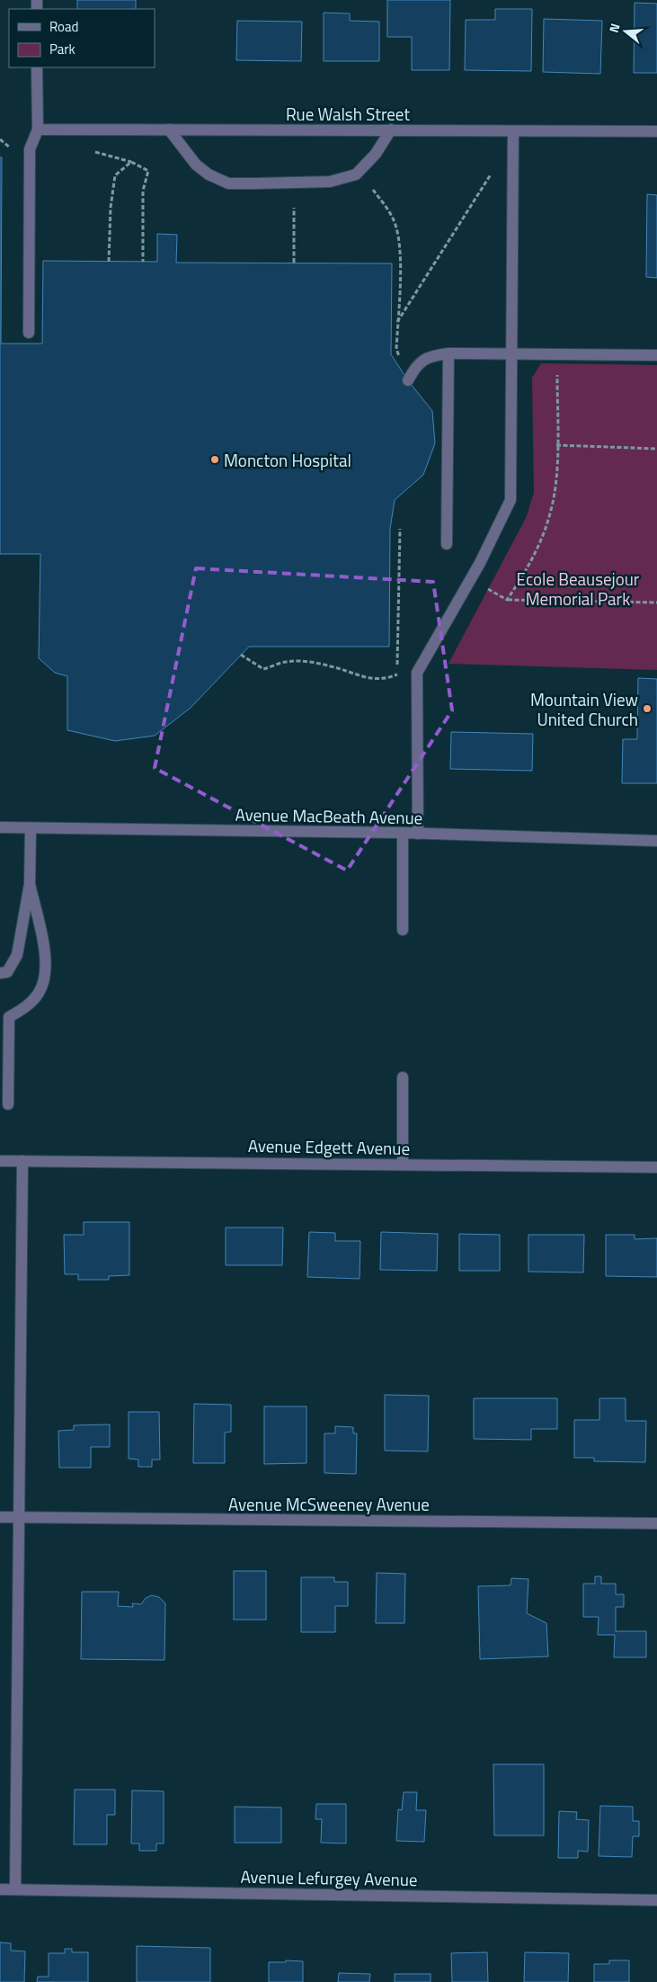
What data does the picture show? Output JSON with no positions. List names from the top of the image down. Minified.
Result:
{"streets":{"street":["Rue Walsh Street","Avenue MacBeath Avenue","Avenue Edgett Avenue","Avenue McSweeney Avenue","Avenue Lefurgey Avenue"]},"parks":["Ecole Beausejour Memorial Park"],"places":["Moncton Hospital","Mountain View United Church"],"legend":["Road","Park"],"north":"left"}
